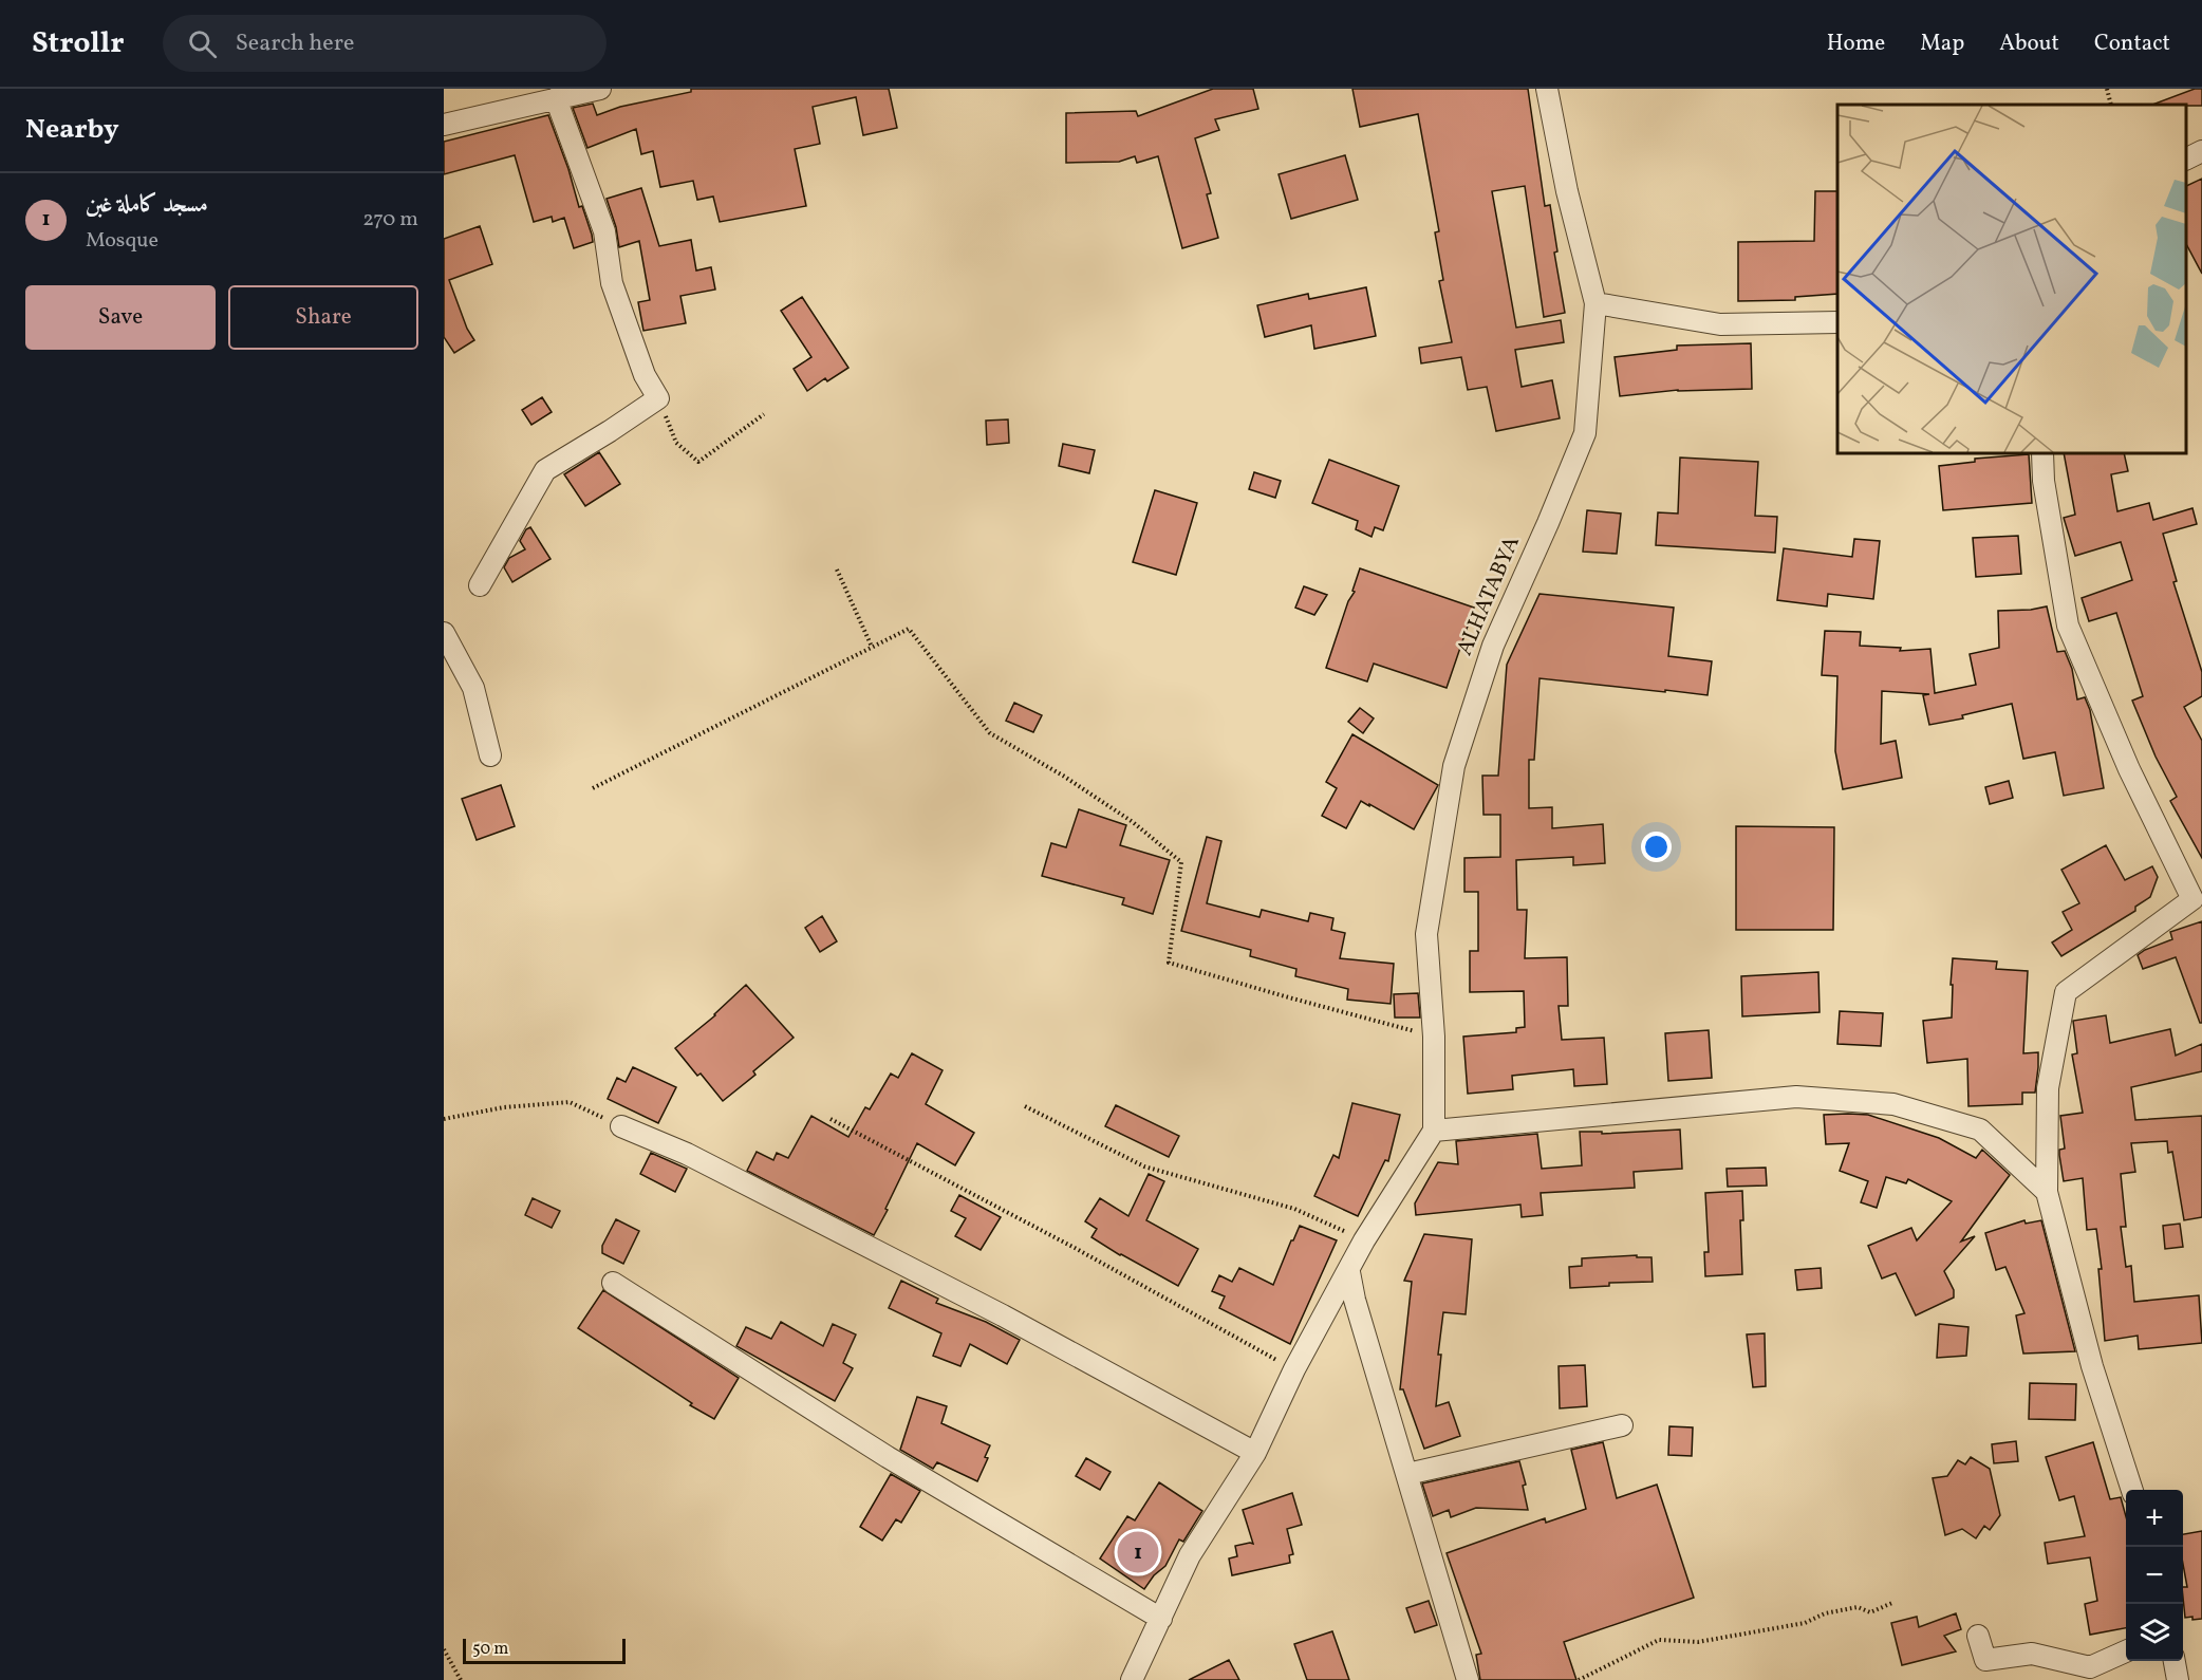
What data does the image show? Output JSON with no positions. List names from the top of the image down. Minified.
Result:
{"streets":{"street":["ALHATABYA"]},"scale_bar":"50 m","page":{"header":"Strollr","search":"Search here","nav":["Home","Map","About","Contact"],"heading":"Nearby","list":[{"mark":"1","name":"مسجد كاملة غبن","note":"Mosque","value":"270 m"}],"buttons":["Save","Share"],"map_buttons":["+","−"],"pins":"1","scale":"50 m"}}
